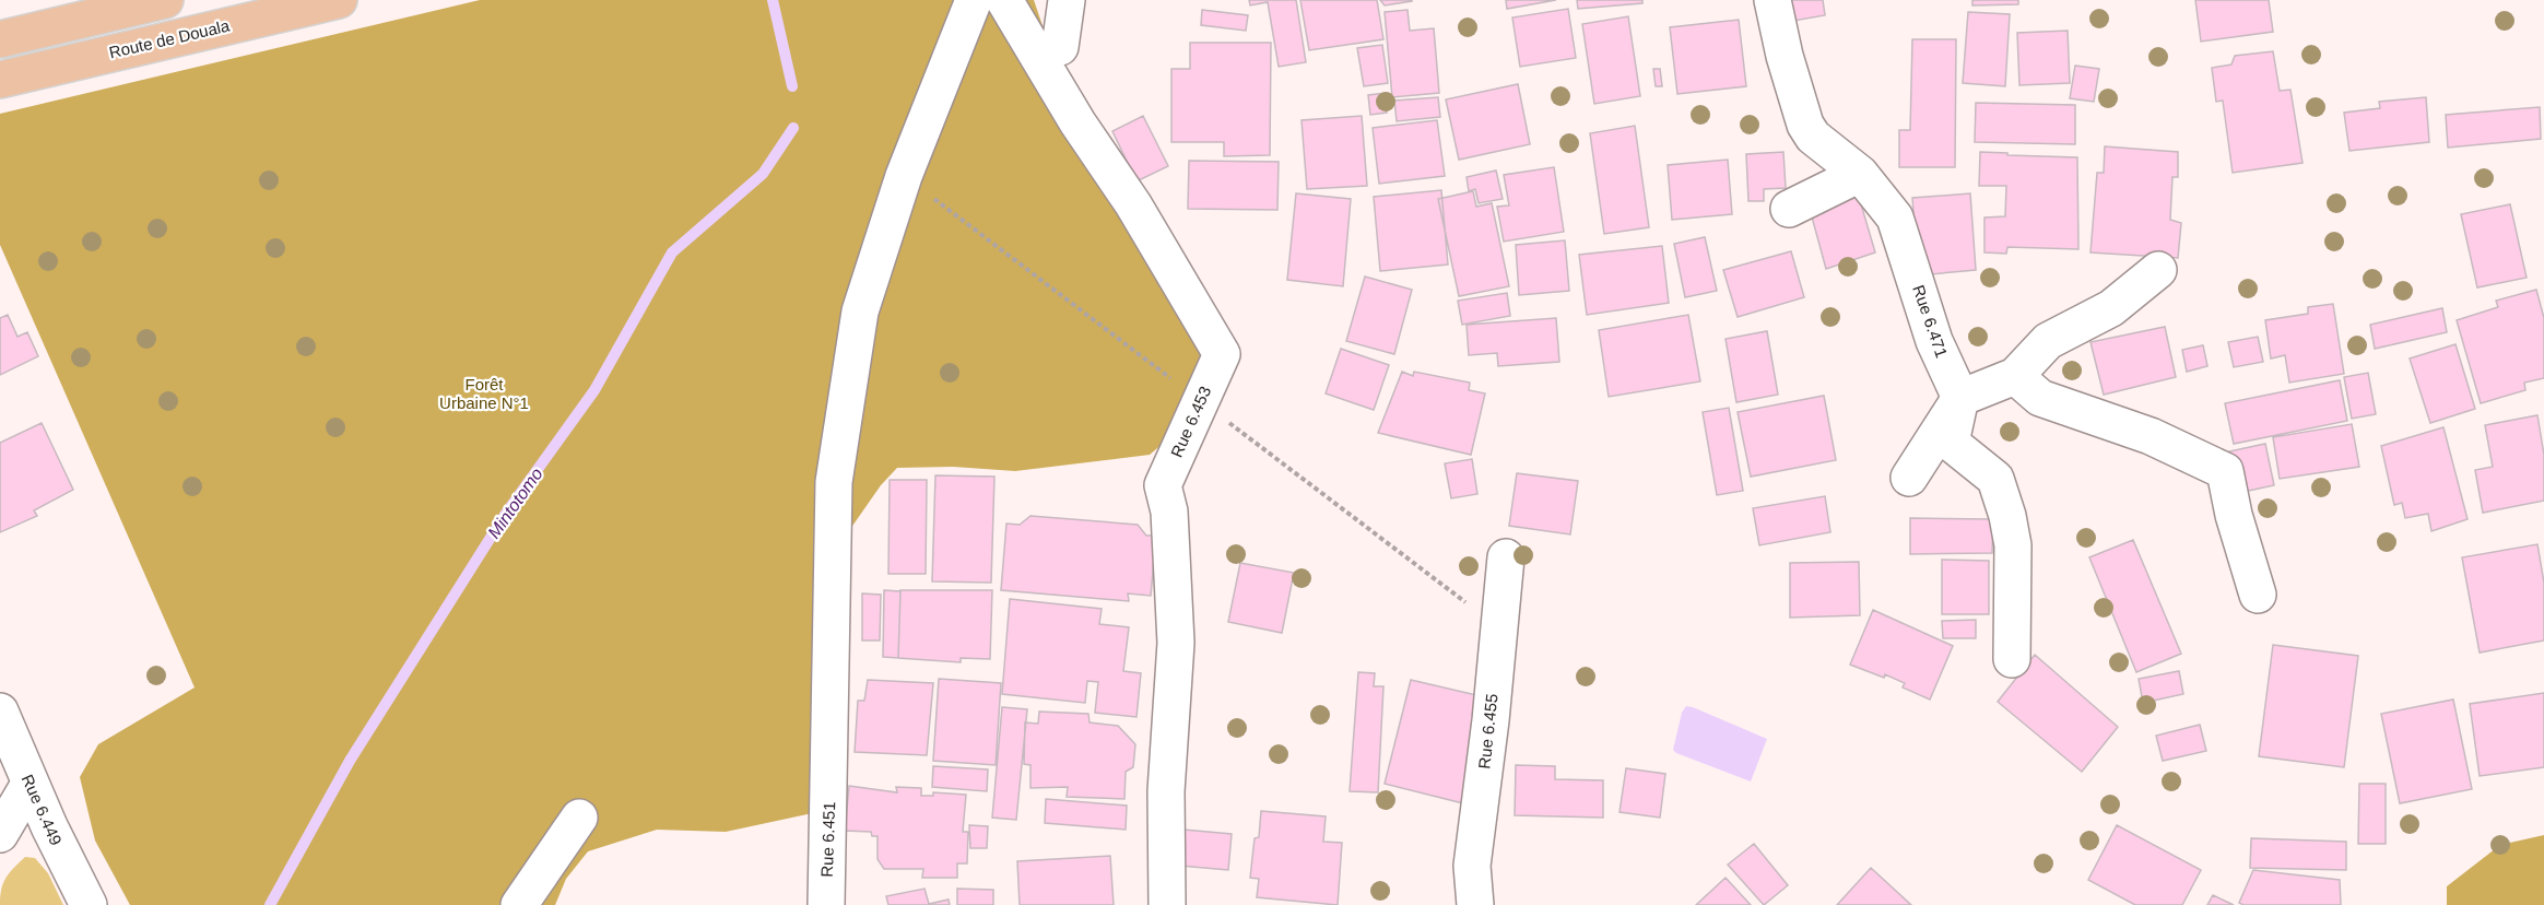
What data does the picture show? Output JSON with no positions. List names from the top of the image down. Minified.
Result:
{"streets":{"main road":["Route de Douala"],"street":["Rue 6.471","Rue 6.453","Rue 6.455","Rue 6.449","Rue 6.451"]},"water":["Mintotomo"],"parks":["Forêt Urbaine N°1"]}
